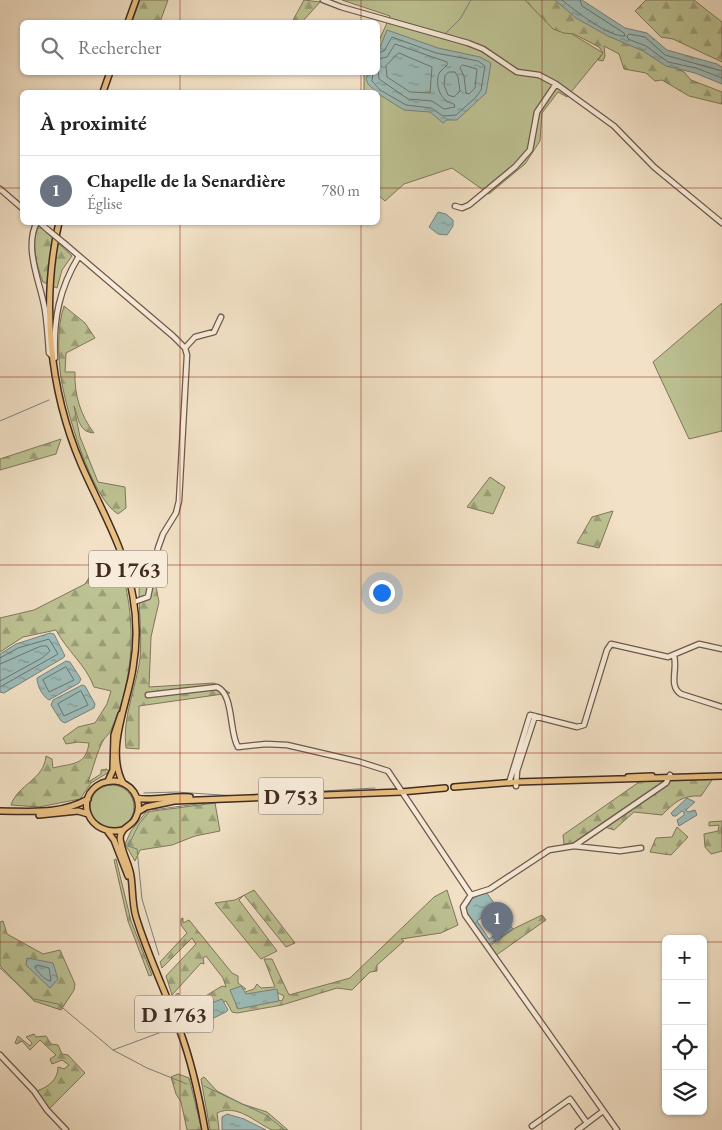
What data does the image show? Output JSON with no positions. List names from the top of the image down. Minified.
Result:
{"streets":{"main road":["D 1763","D 753"]},"crossings":[["D 1763","D 753"]],"page":{"search":"Rechercher","heading":"À proximité","list":[{"mark":"1","name":"Chapelle de la Senardière","note":"Église","value":"780 m"}],"pins":"1","map_buttons":["+","−"]}}
